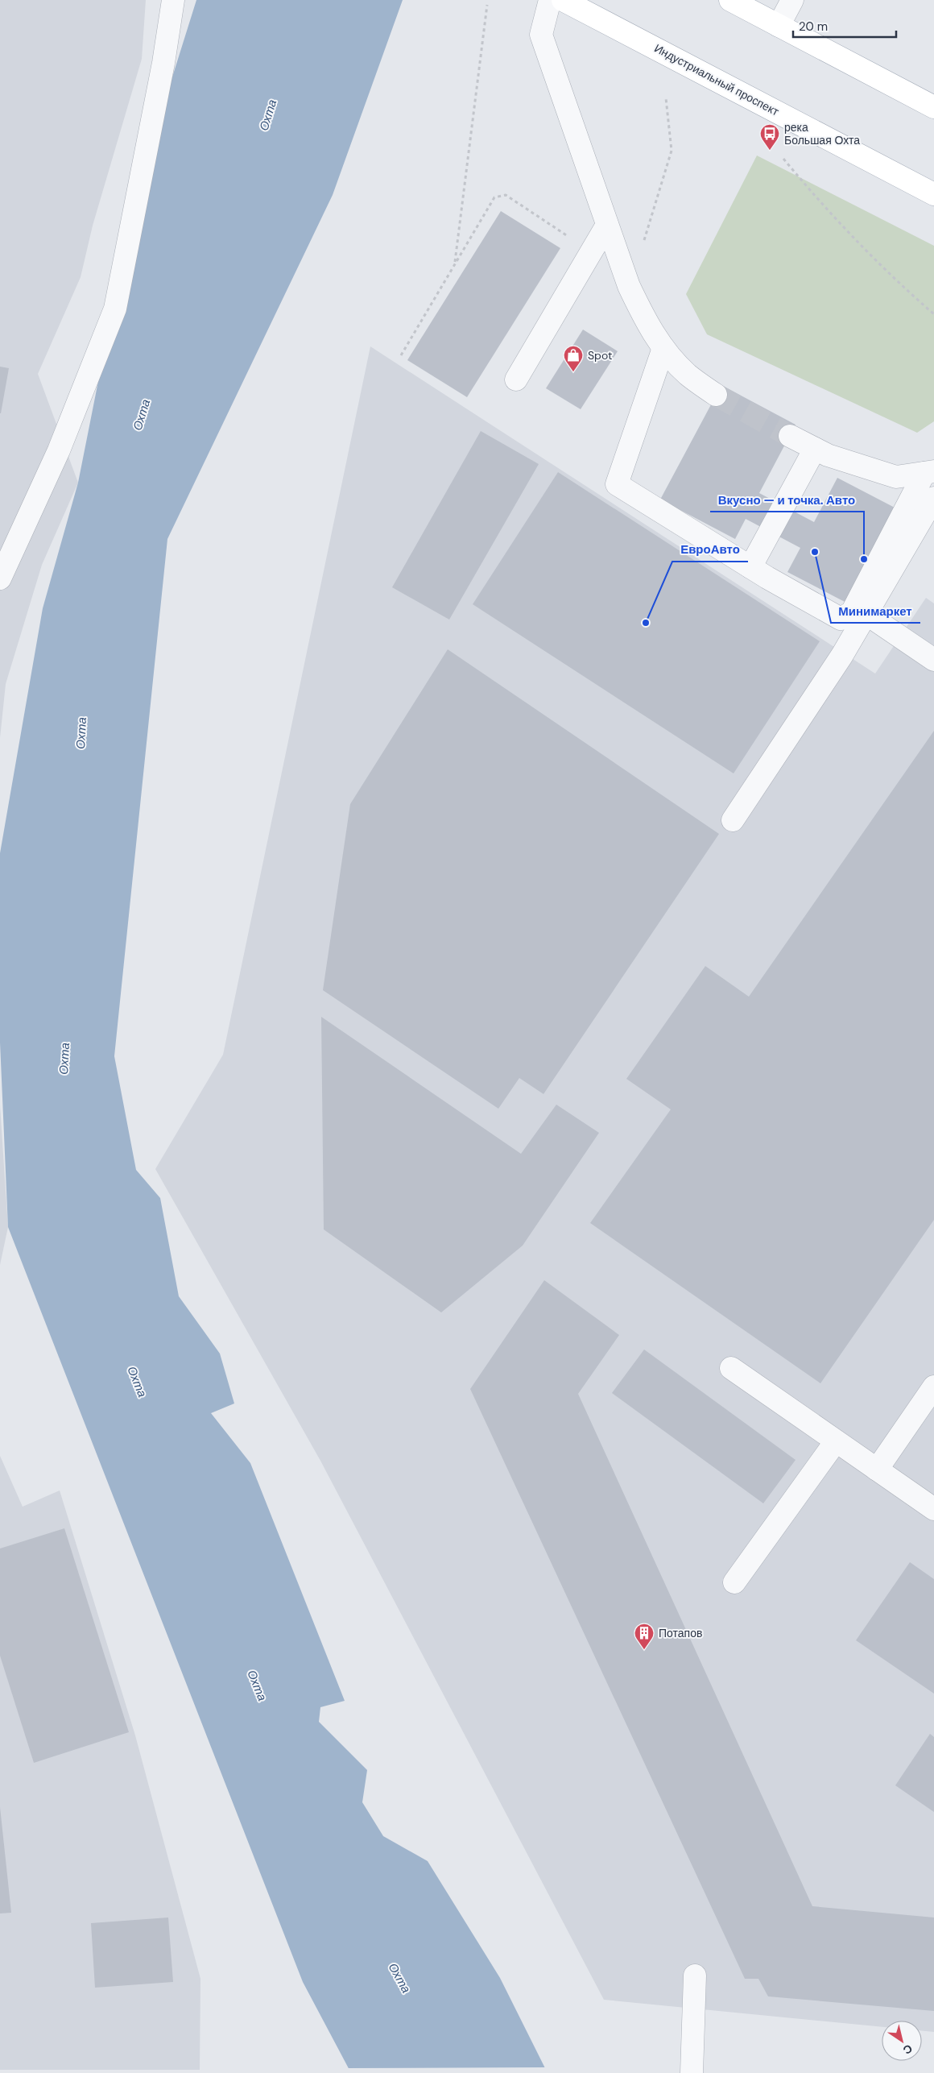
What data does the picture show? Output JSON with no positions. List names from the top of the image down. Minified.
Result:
{"streets":{"main road":["Индустриальный проспект"]},"water":["Охта"],"places":{"bus stop":["река Большая Охта"],"shop":["Spot"],"other":["Минимаркет","Вкусно — и точка. Авто","ЕвроАвто"],"building":["Потапов"]},"scale_bar":"20 m","north":"bottom right"}
